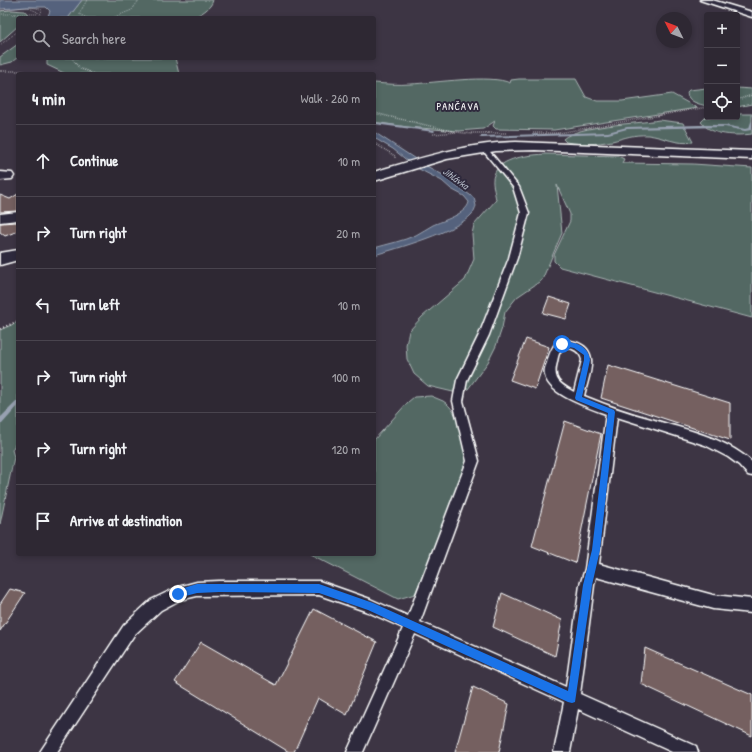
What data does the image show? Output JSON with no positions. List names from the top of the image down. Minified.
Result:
{"districts":["PANČAVA"],"water":["Jihlávka"],"north":"top left","page":{"map_buttons":["+","−"],"search":"Search here","heading":["4 min","Walk · 260 m"],"list":[["Continue","10 m"],["Turn right","20 m"],["Turn left","10 m"],["Turn right","100 m"],["Turn right","120 m"],"Arrive at destination"]}}
